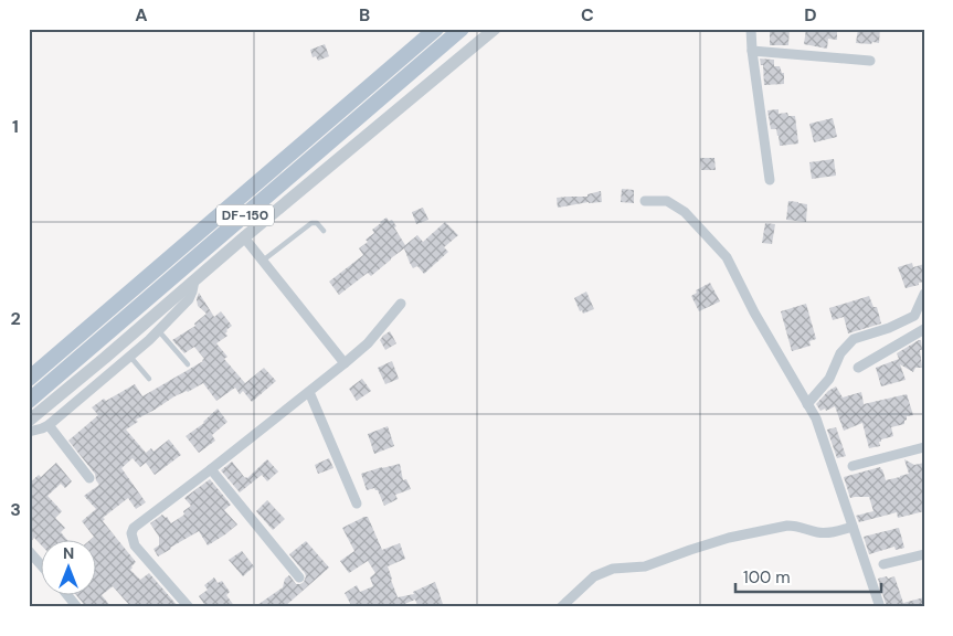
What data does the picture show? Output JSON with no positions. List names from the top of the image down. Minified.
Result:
{"streets":{"main road":["DF-150"]},"scale_bar":"100 m","north":"top","grid":{"columns":["A","B","C","D"],"rows":["1","2","3"]}}
